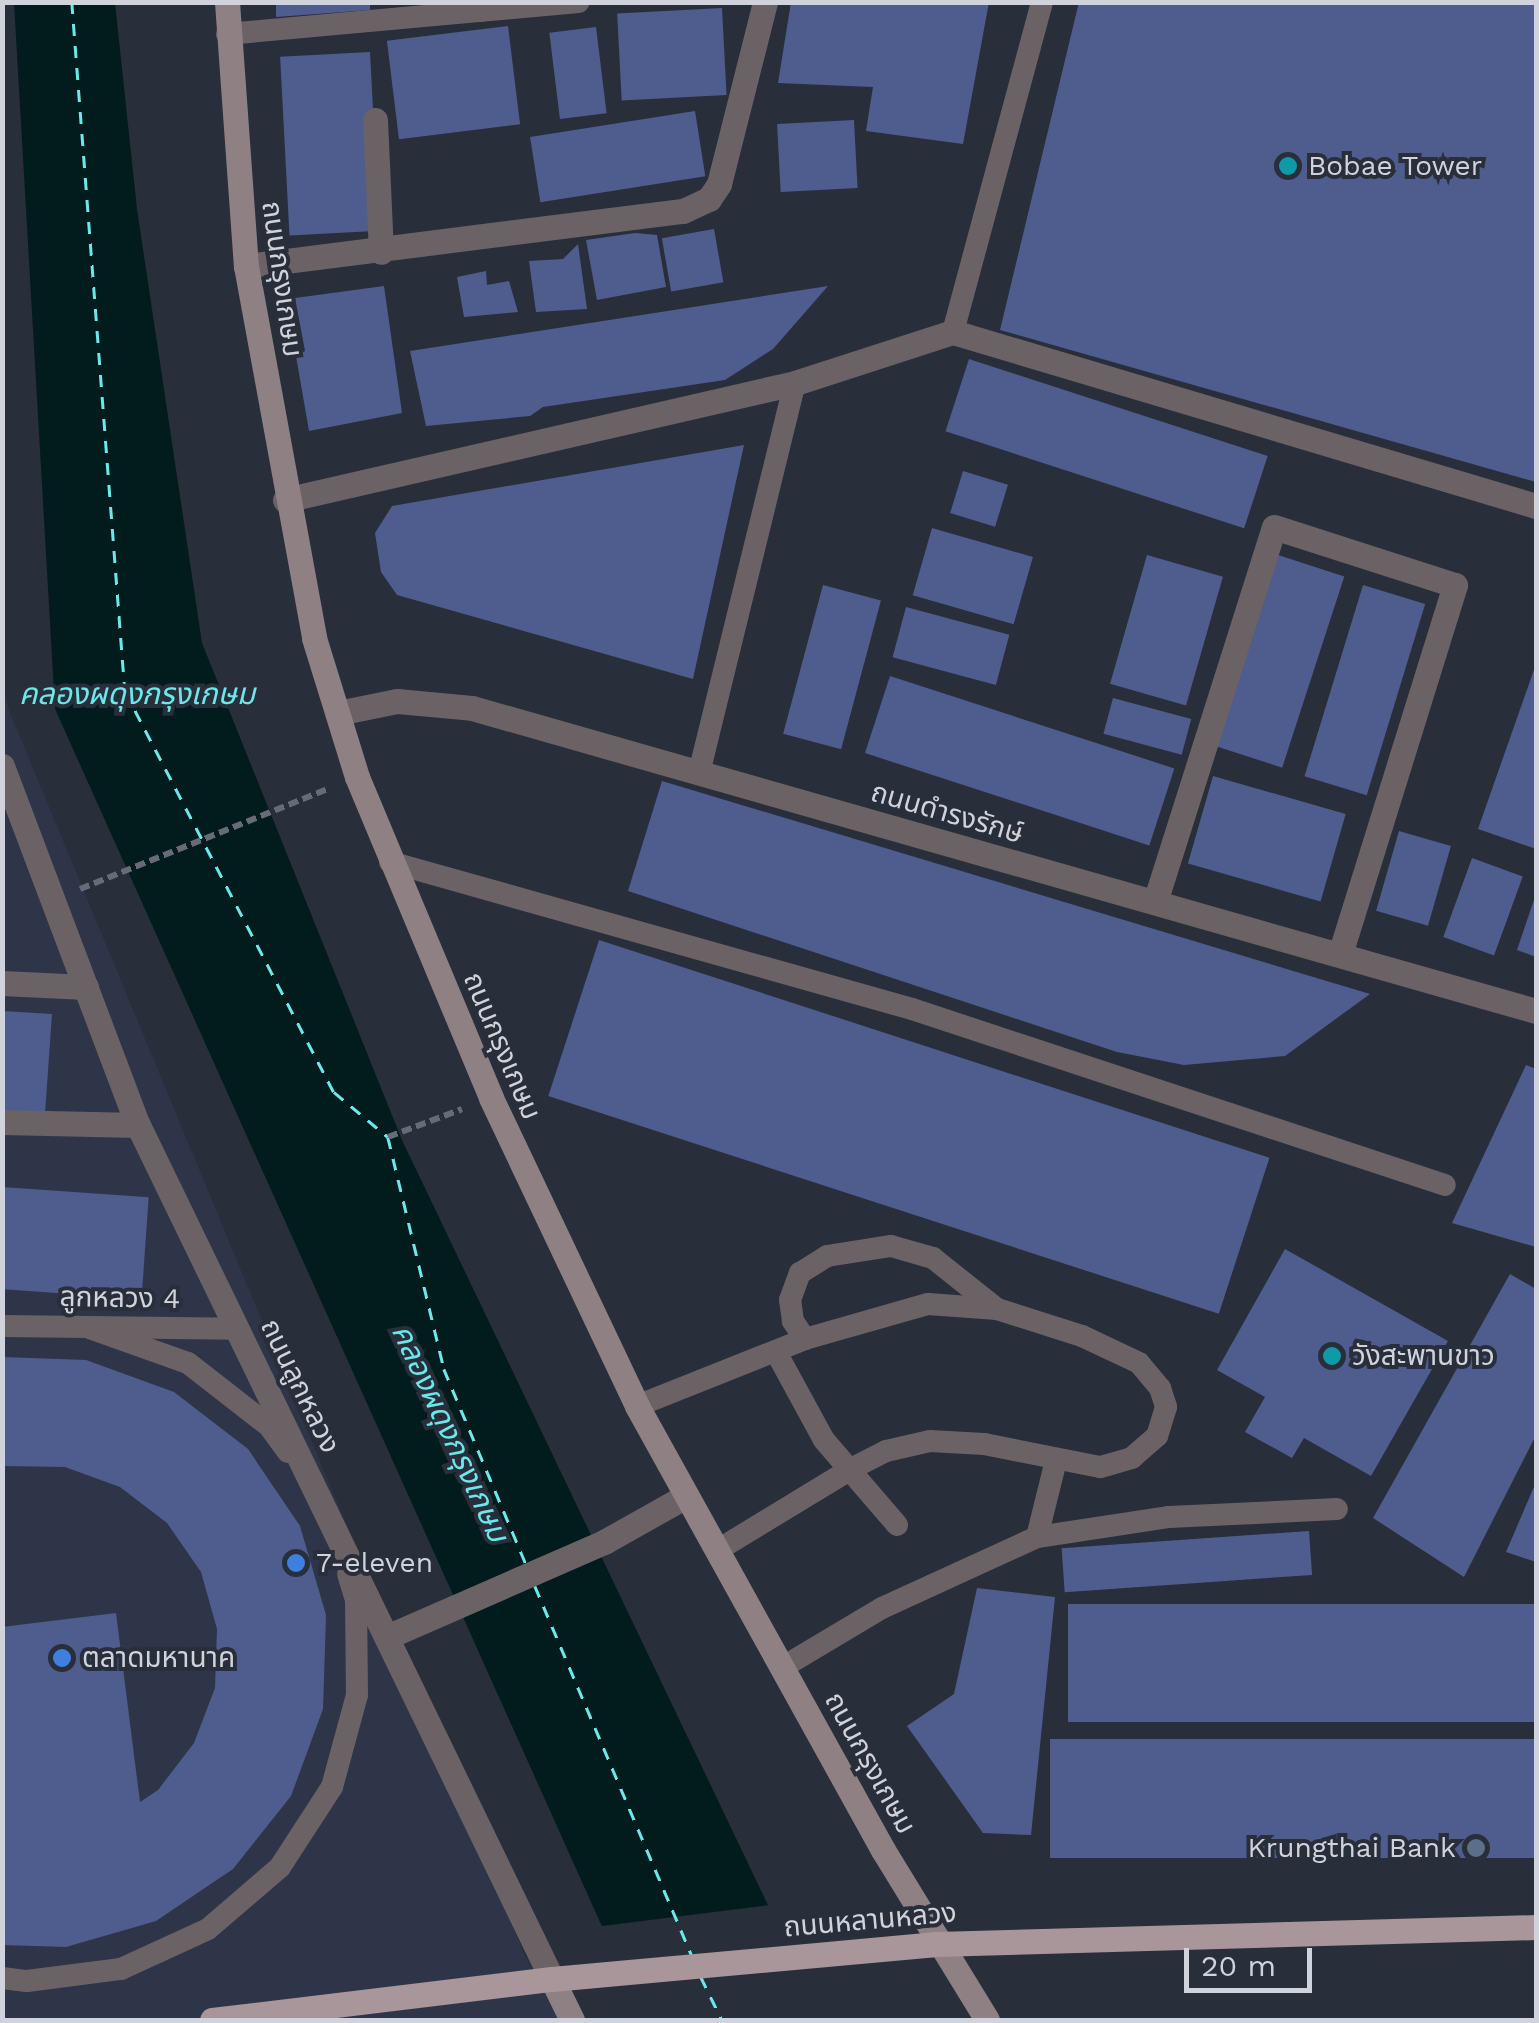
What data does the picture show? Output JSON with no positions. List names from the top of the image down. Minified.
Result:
{"streets":{"main road":["ถนนกรุงเกษม","ถนนลูกหลวง","ถนนหลานหลวง"],"street":["ถนนดำรงรักษ์"],"lane":["ลูกหลวง 4"]},"crossings":[["ถนนกรุงเกษม","ถนนดำรงรักษ์"],["ถนนกรุงเกษม","ถนนหลานหลวง"],["ลูกหลวง 4","ถนนลูกหลวง"],["ถนนลูกหลวง","ถนนหลานหลวง"]],"water":["คลองผดุงกรุงเกษม"],"places":["Bobae Tower","วังสะพานขาว","7-eleven","ตลาดมหานาค","Krungthai Bank"],"scale_bar":"20 m"}
